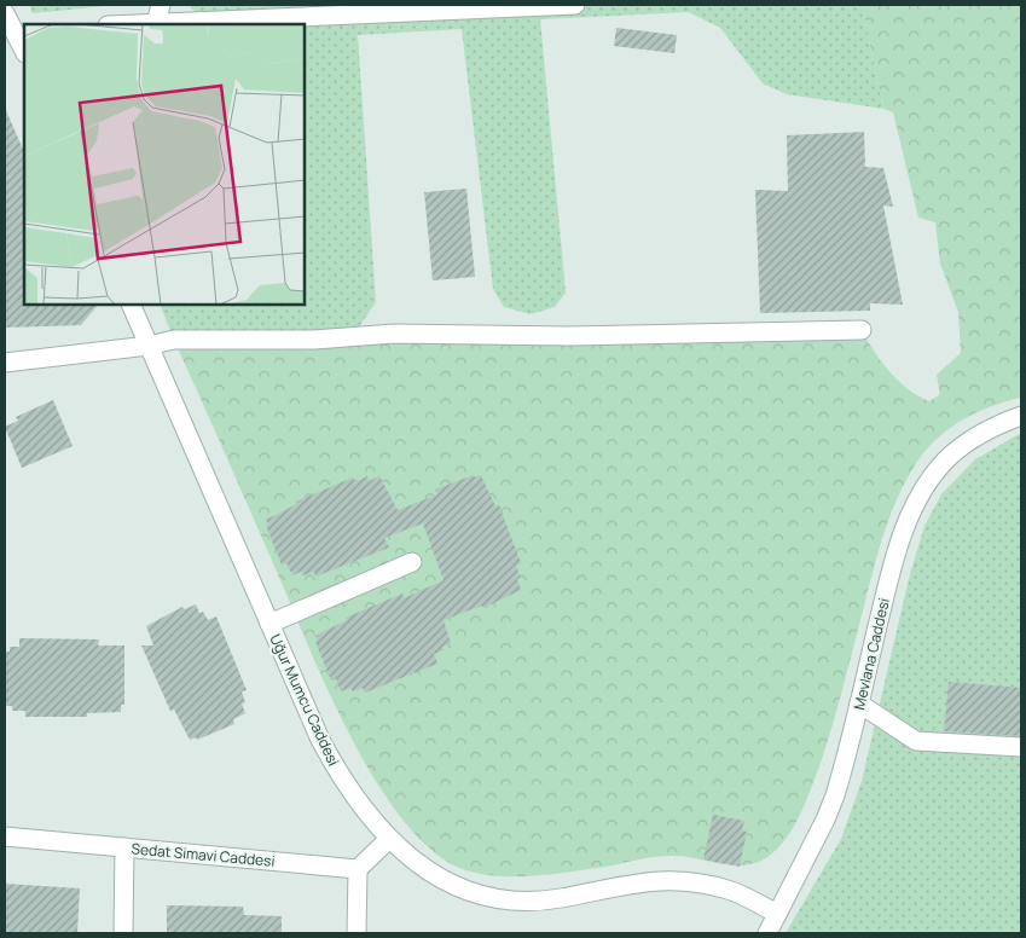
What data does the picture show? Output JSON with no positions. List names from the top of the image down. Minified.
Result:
{"streets":{"street":["Mevlana Caddesi","Uğur Mumcu Caddesi","Sedat Simavi Caddesi"]},"crossings":[["Mevlana Caddesi","Uğur Mumcu Caddesi"]]}
